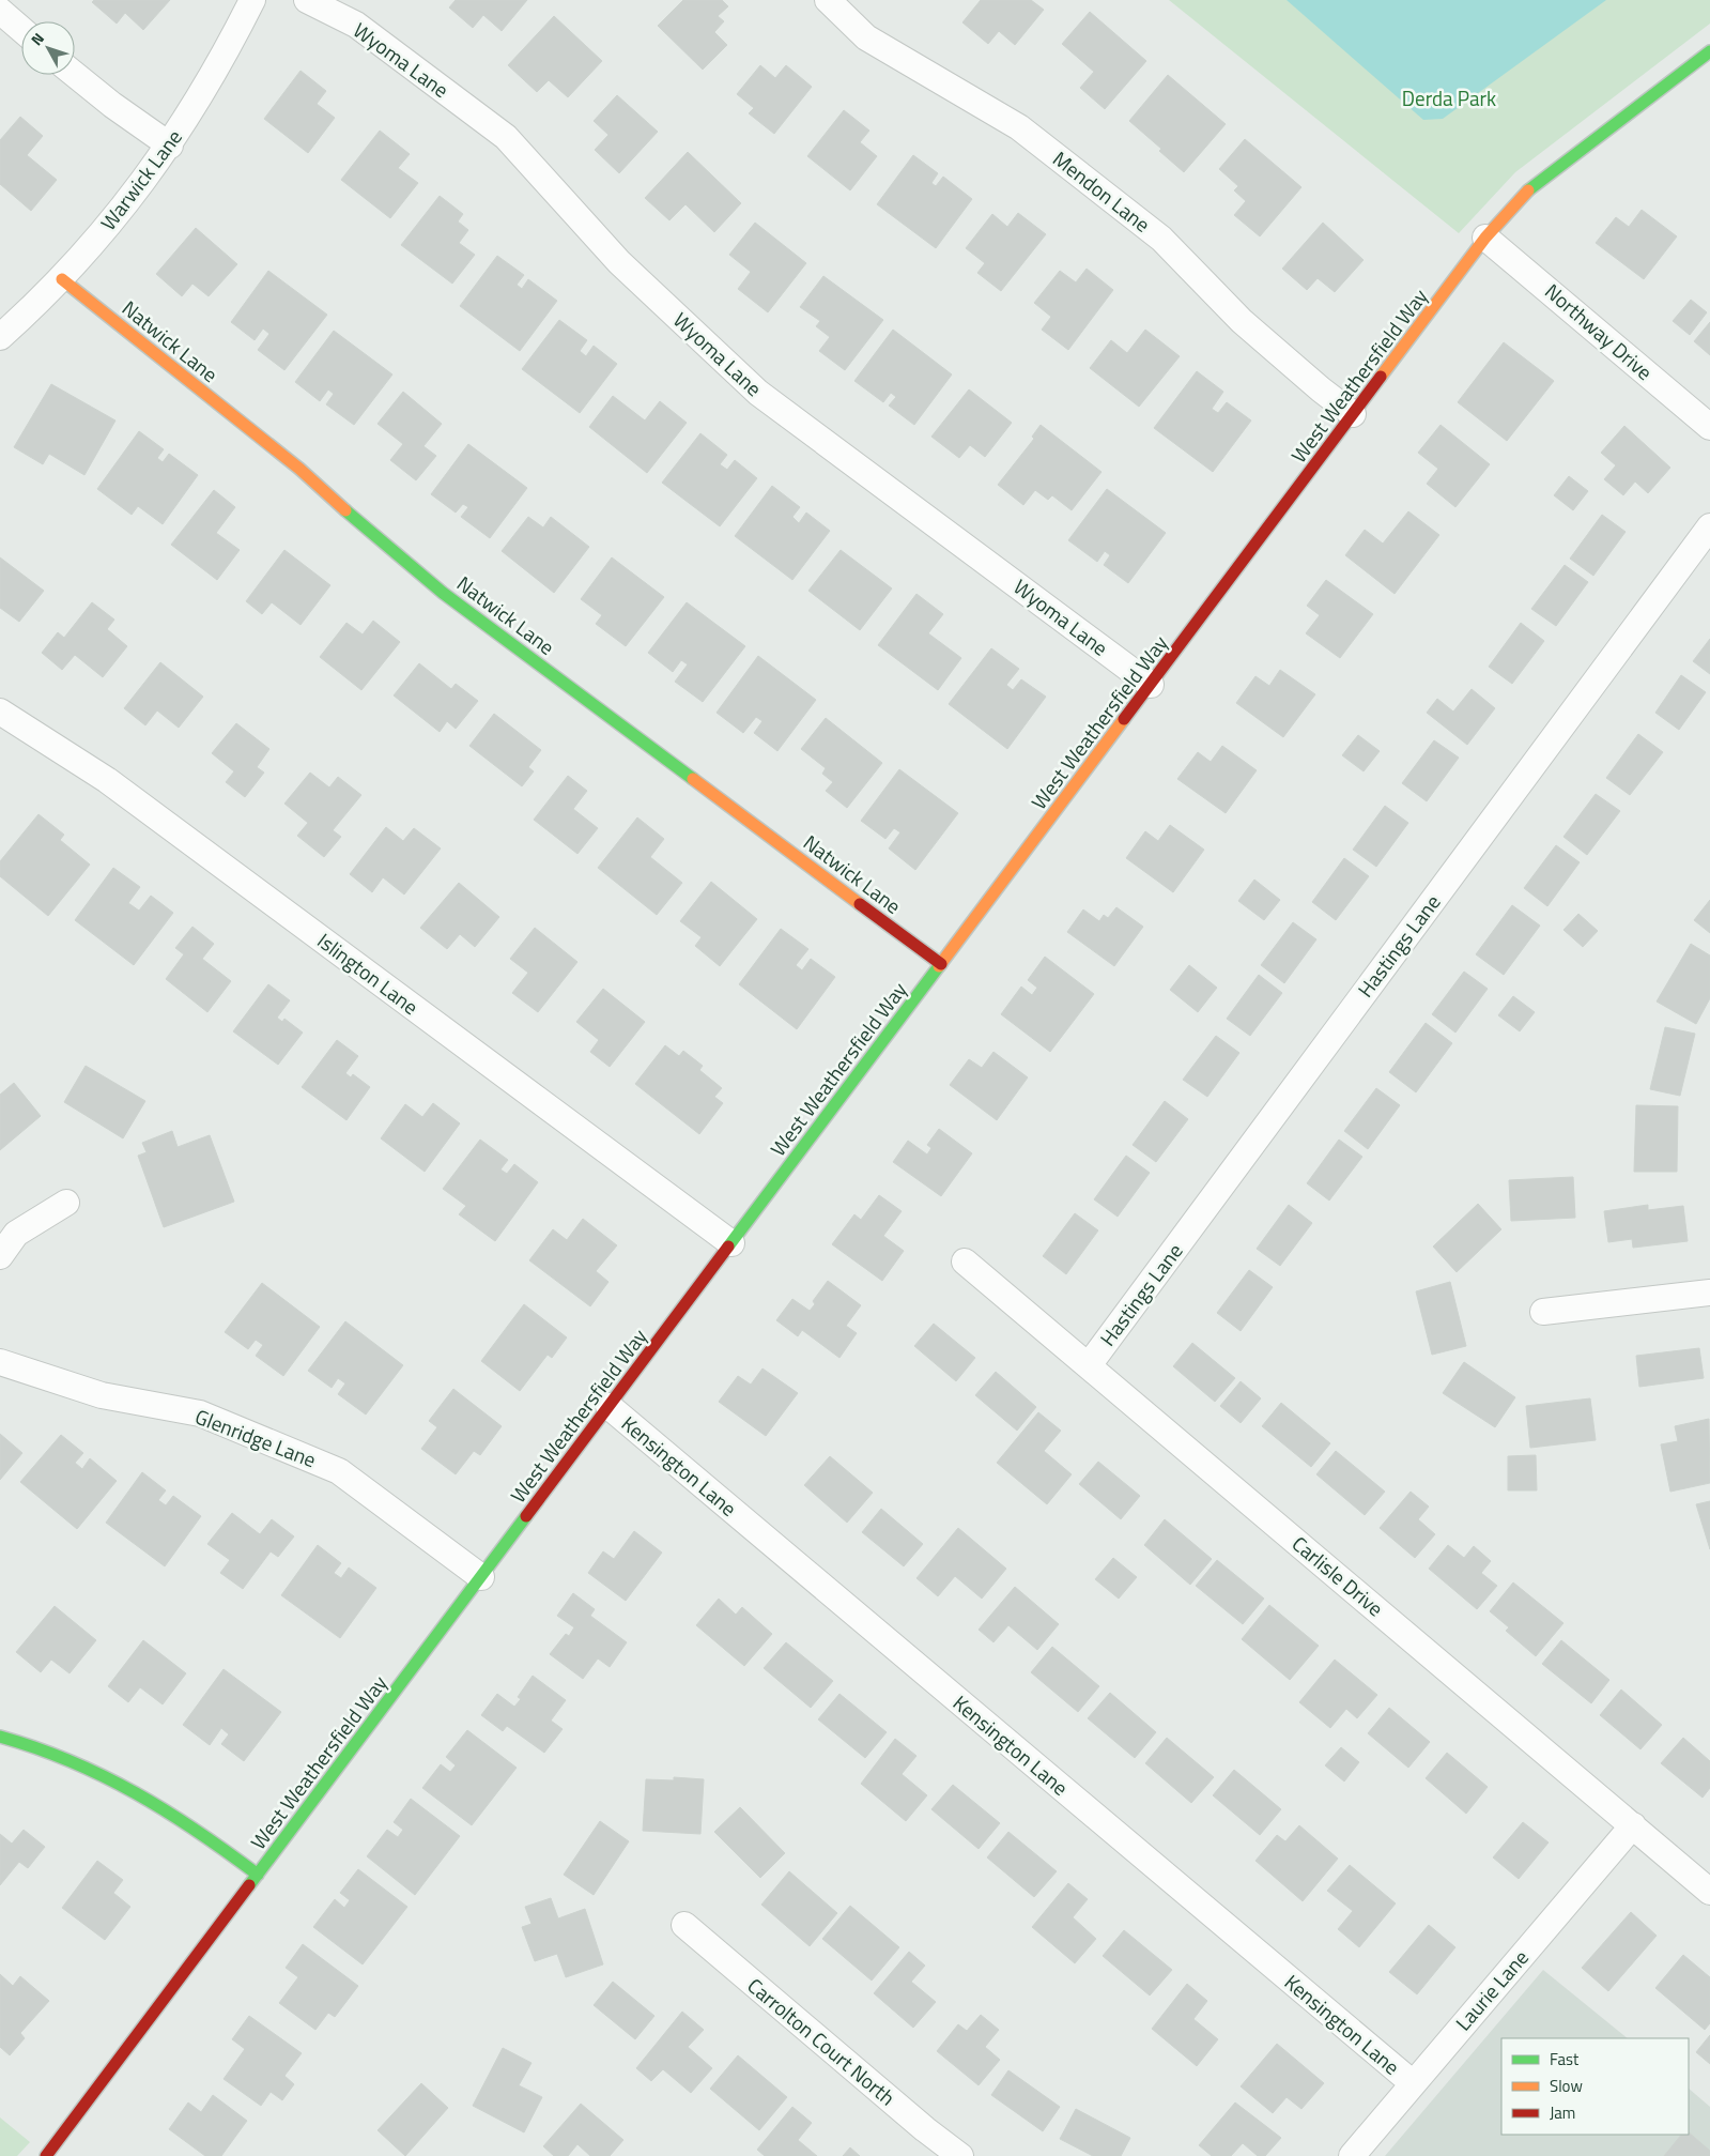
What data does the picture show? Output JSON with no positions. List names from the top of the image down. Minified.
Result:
{"streets":{"street":["Wyoma Lane","Warwick Lane","Mendon Lane","Northway Drive","Natwick Lane","West Weathersfield Way","Hastings Lane","Islington Lane","Glenridge Lane","Kensington Lane","Carlisle Drive","Laurie Lane","Carrolton Court North"]},"crossings":[["Wyoma Lane","West Weathersfield Way"],["Warwick Lane","Natwick Lane"],["Mendon Lane","West Weathersfield Way"],["Northway Drive","West Weathersfield Way"],["Natwick Lane","West Weathersfield Way"],["West Weathersfield Way","Islington Lane"],["West Weathersfield Way","Glenridge Lane"],["West Weathersfield Way","Kensington Lane"],["Hastings Lane","Carlisle Drive"],["Kensington Lane","Laurie Lane"],["Carlisle Drive","Laurie Lane"]],"parks":["Derda Park"],"legend":["Fast","Slow","Jam"],"north":"top left"}
